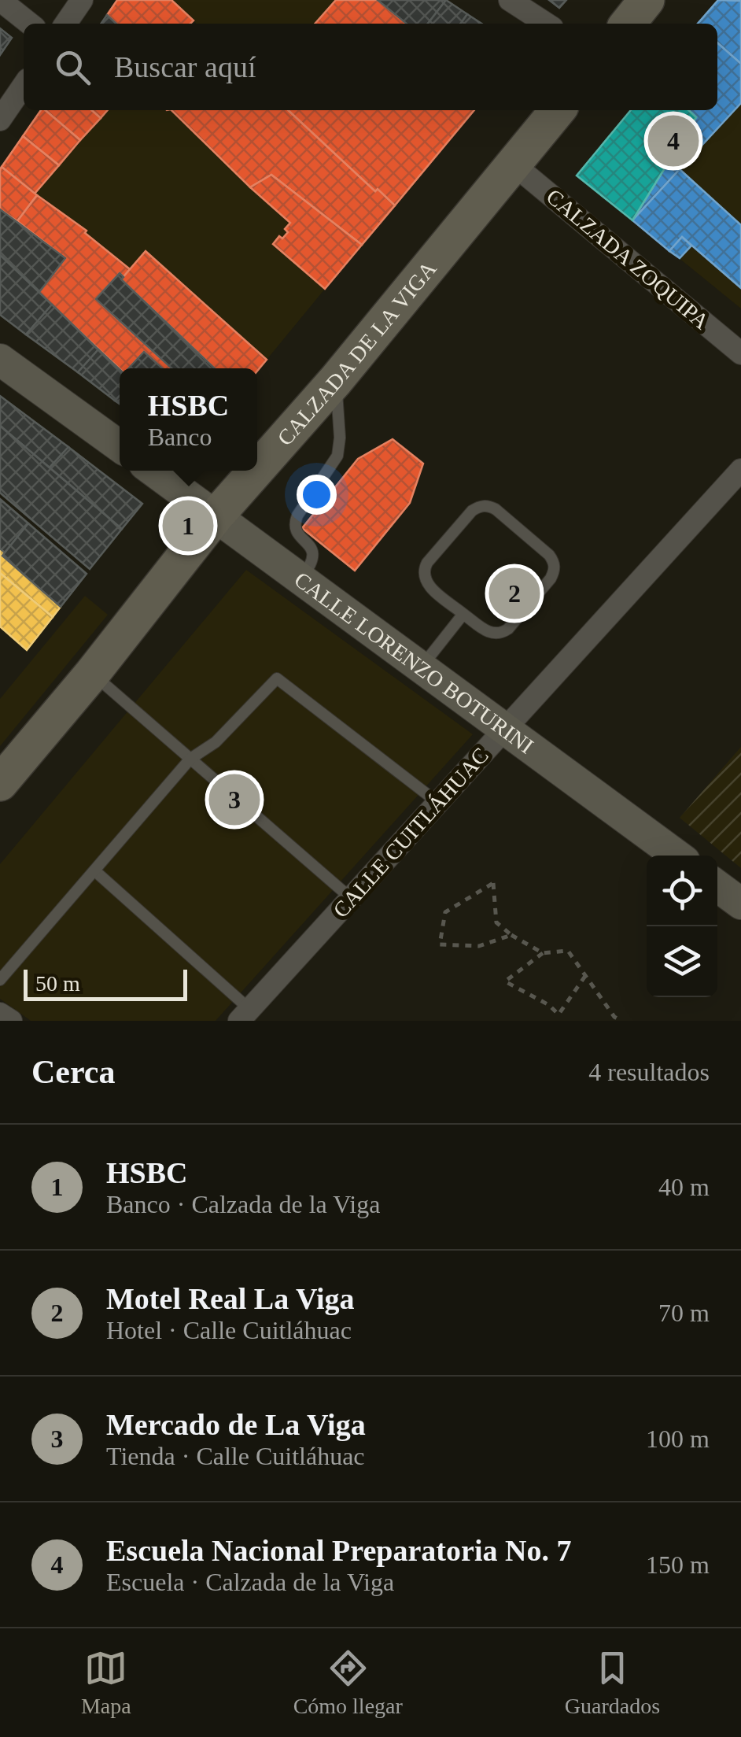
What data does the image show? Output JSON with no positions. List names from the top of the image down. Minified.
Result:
{"streets":{"main road":["CALZADA DE LA VIGA","CALLE LORENZO BOTURINI"],"street":["CALZADA ZOQUIPA","CALLE CUITLÁHUAC"]},"crossings":[["CALZADA ZOQUIPA","CALZADA DE LA VIGA"],["CALZADA DE LA VIGA","CALLE LORENZO BOTURINI"],["CALLE LORENZO BOTURINI","CALLE CUITLÁHUAC"]],"scale_bar":"50 m","page":{"search":"Buscar aquí","pins":["4","1","2","3"],"popup":["HSBC","Banco"],"scale":"50 m","heading":["Cerca","4 resultados"],"list":[{"mark":"1","name":"HSBC","note":"Banco · Calzada de la Viga","value":"40 m"},{"mark":"2","name":"Motel Real La Viga","note":"Hotel · Calle Cuitláhuac","value":"70 m"},{"mark":"3","name":"Mercado de La Viga","note":"Tienda · Calle Cuitláhuac","value":"100 m"},{"mark":"4","name":"Escuela Nacional Preparatoria No. 7","note":"Escuela · Calzada de la Viga","value":"150 m"}],"nav":["Mapa","Cómo llegar","Guardados"]}}
